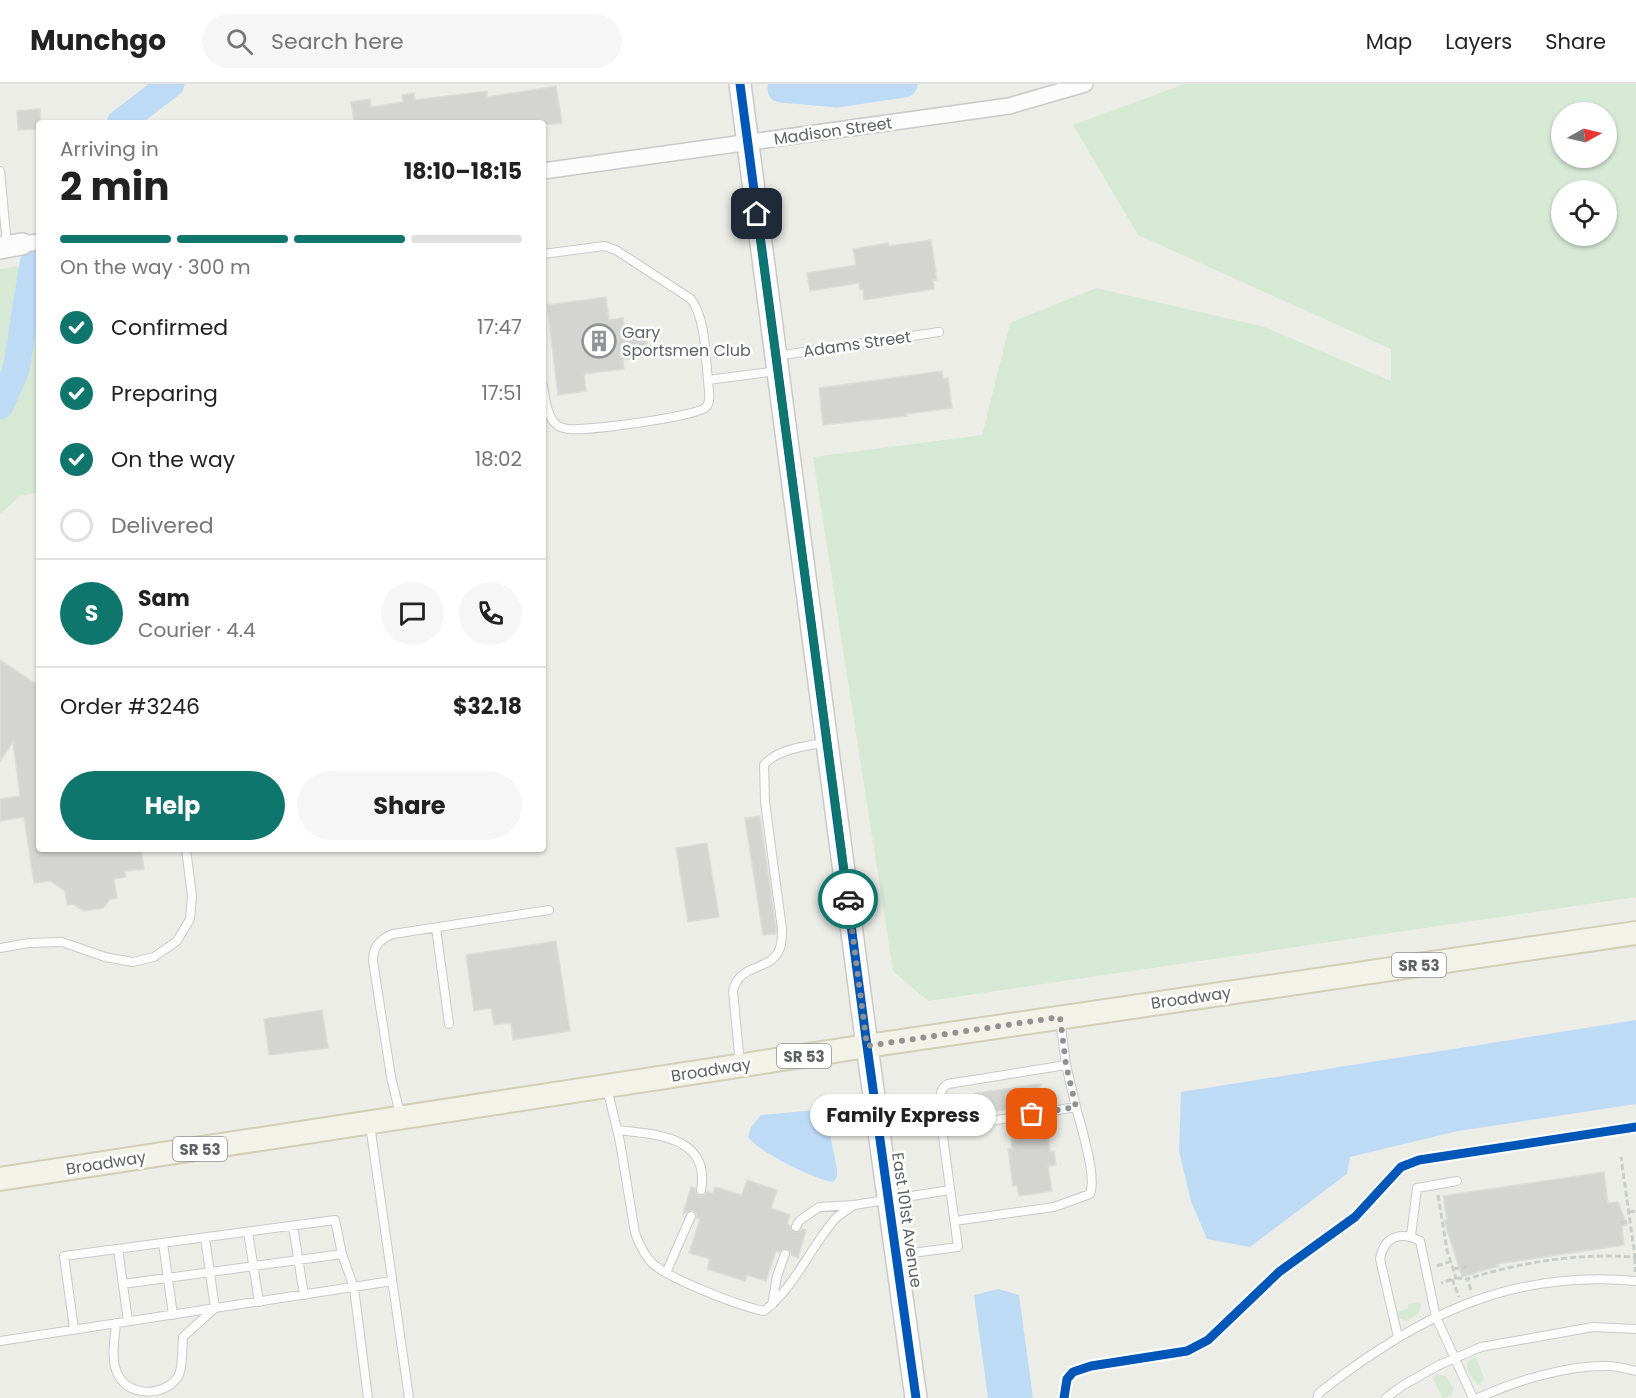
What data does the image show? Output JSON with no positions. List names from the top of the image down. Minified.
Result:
{"streets":{"main road":["SR 53","Broadway"],"street":["Madison Street","East 101st Avenue"],"lane":["Adams Street"]},"crossings":[["Madison Street","East 101st Avenue"],["Adams Street","East 101st Avenue"],["Broadway","East 101st Avenue"]],"places":{"building":["Gary Sportsmen Club"],"other":["Family Express"]},"north":"right","page":{"header":"Munchgo","search":"Search here","nav":["Map","Layers","Share"],"heading":["2 min","Arriving in","18:10–18:15"],"panel":["Sam","Courier · 4.4","Order #3246","$32.18"],"bar":"On the way · 300 m","list":[["Confirmed","17:47"],["Preparing","17:51"],["On the way","18:02"],"Delivered"],"round":"S","buttons":["Help","Share"],"bubble":"Family Express"}}
